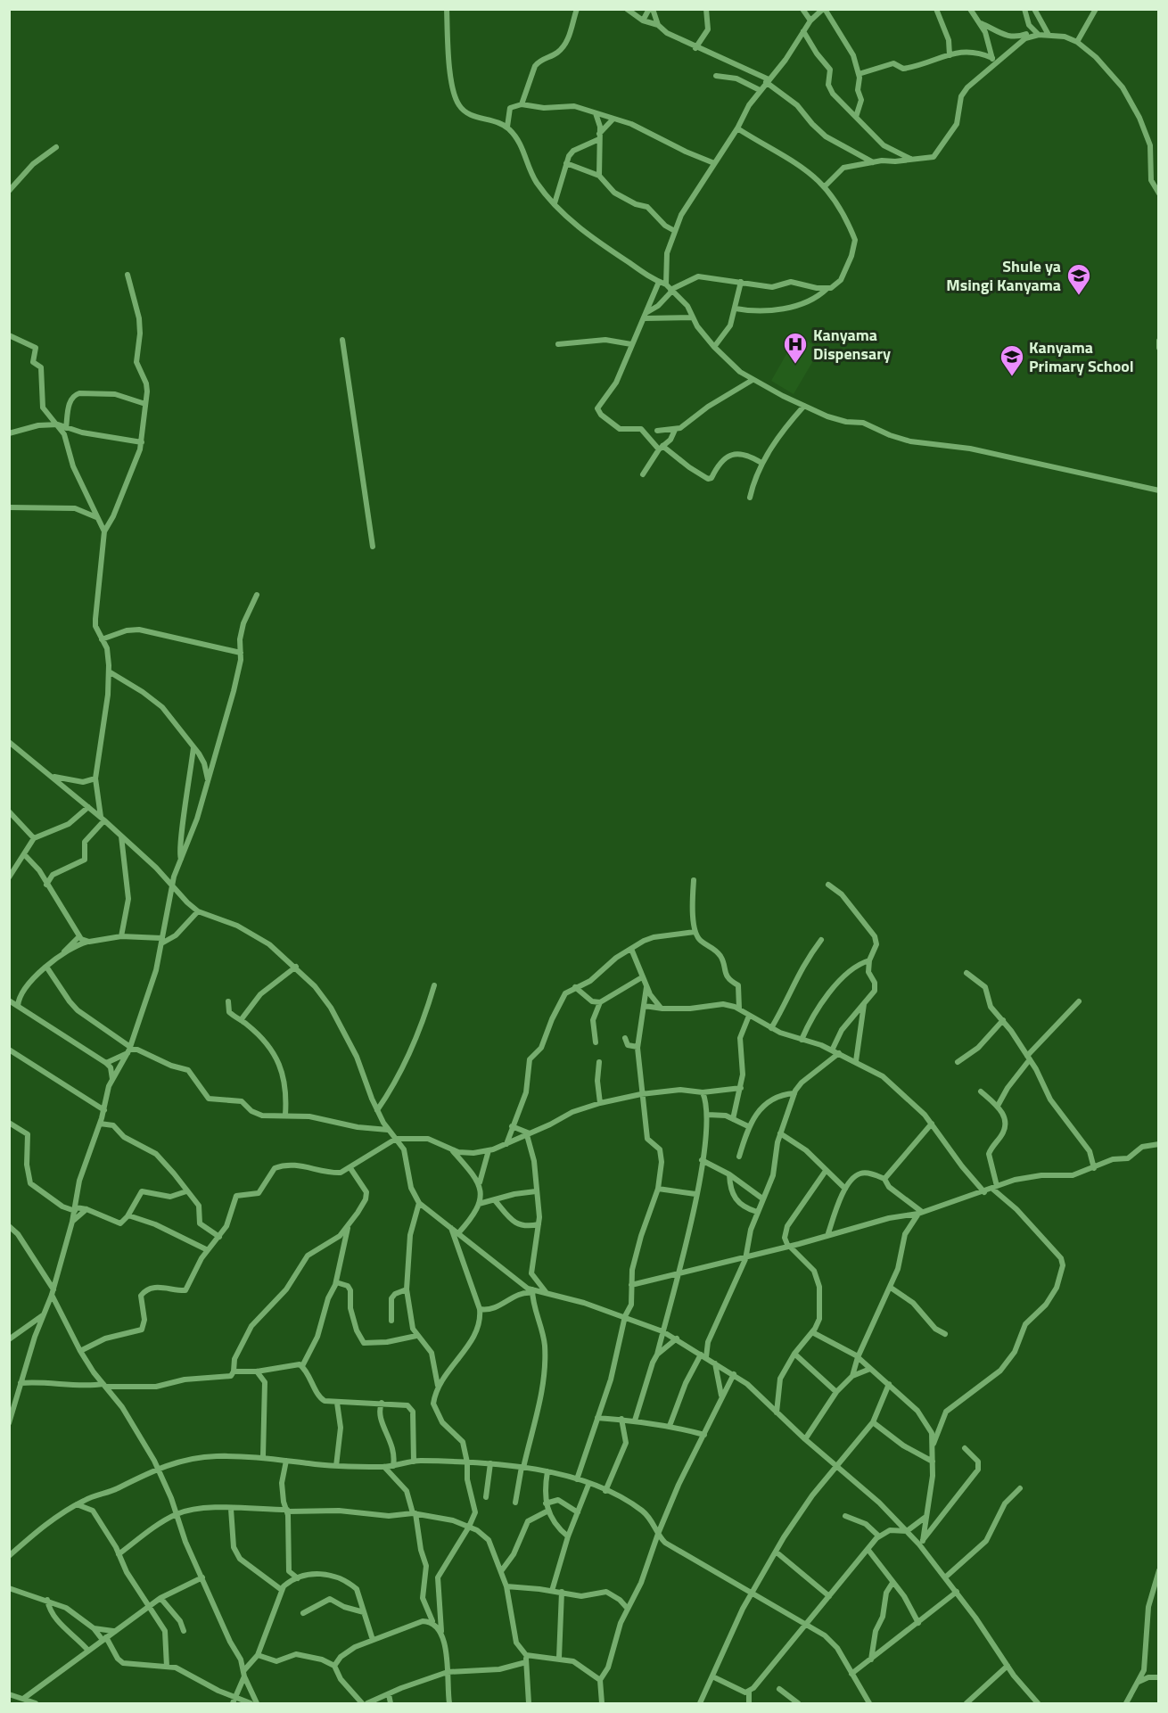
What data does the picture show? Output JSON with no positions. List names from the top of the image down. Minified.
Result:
{"places":{"school or university":["Shule ya Msingi Kanyama","Kanyama Primary School"],"hospital":["Kanyama Dispensary"]}}
